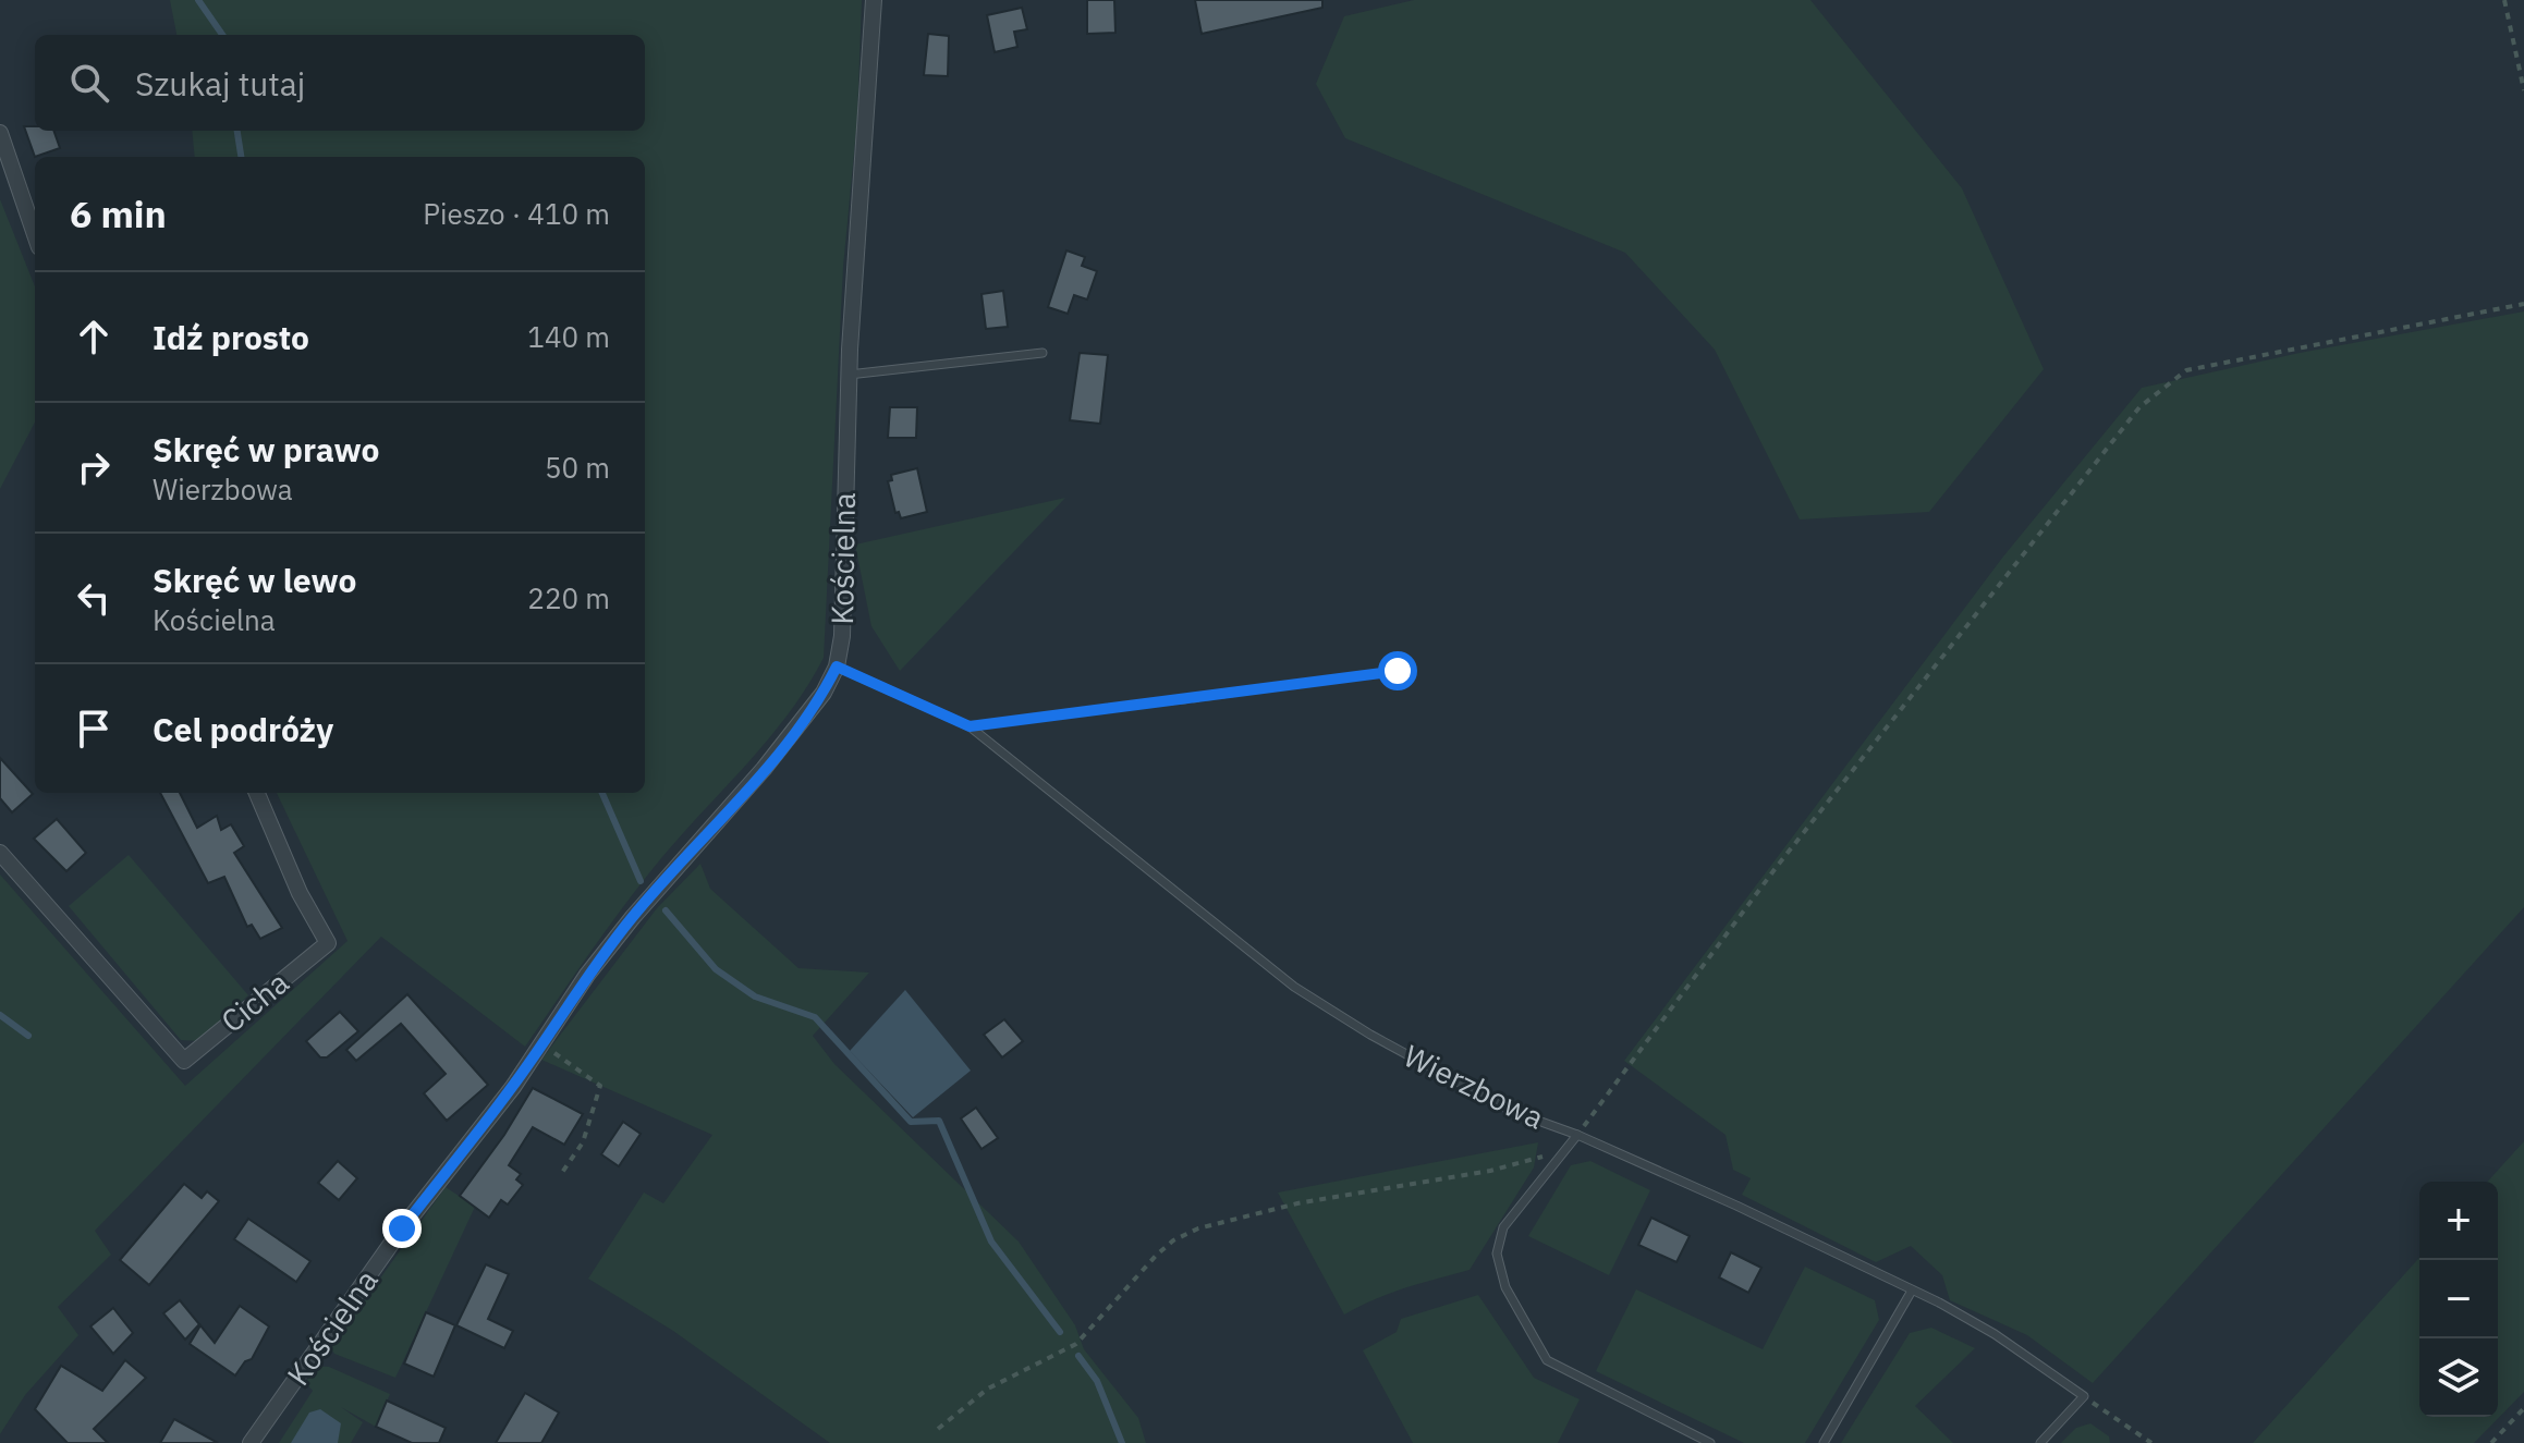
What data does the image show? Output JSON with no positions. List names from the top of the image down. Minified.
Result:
{"streets":{"street":["Kościelna","Cicha"],"lane":["Wierzbowa"]},"crossings":[["Kościelna","Wierzbowa"]],"page":{"search":"Szukaj tutaj","heading":["6 min","Pieszo · 410 m"],"list":[["Idź prosto","140 m"],["Skręć w prawo","Wierzbowa","50 m"],["Skręć w lewo","Kościelna","220 m"],"Cel podróży"],"map_buttons":["+","−"]}}
